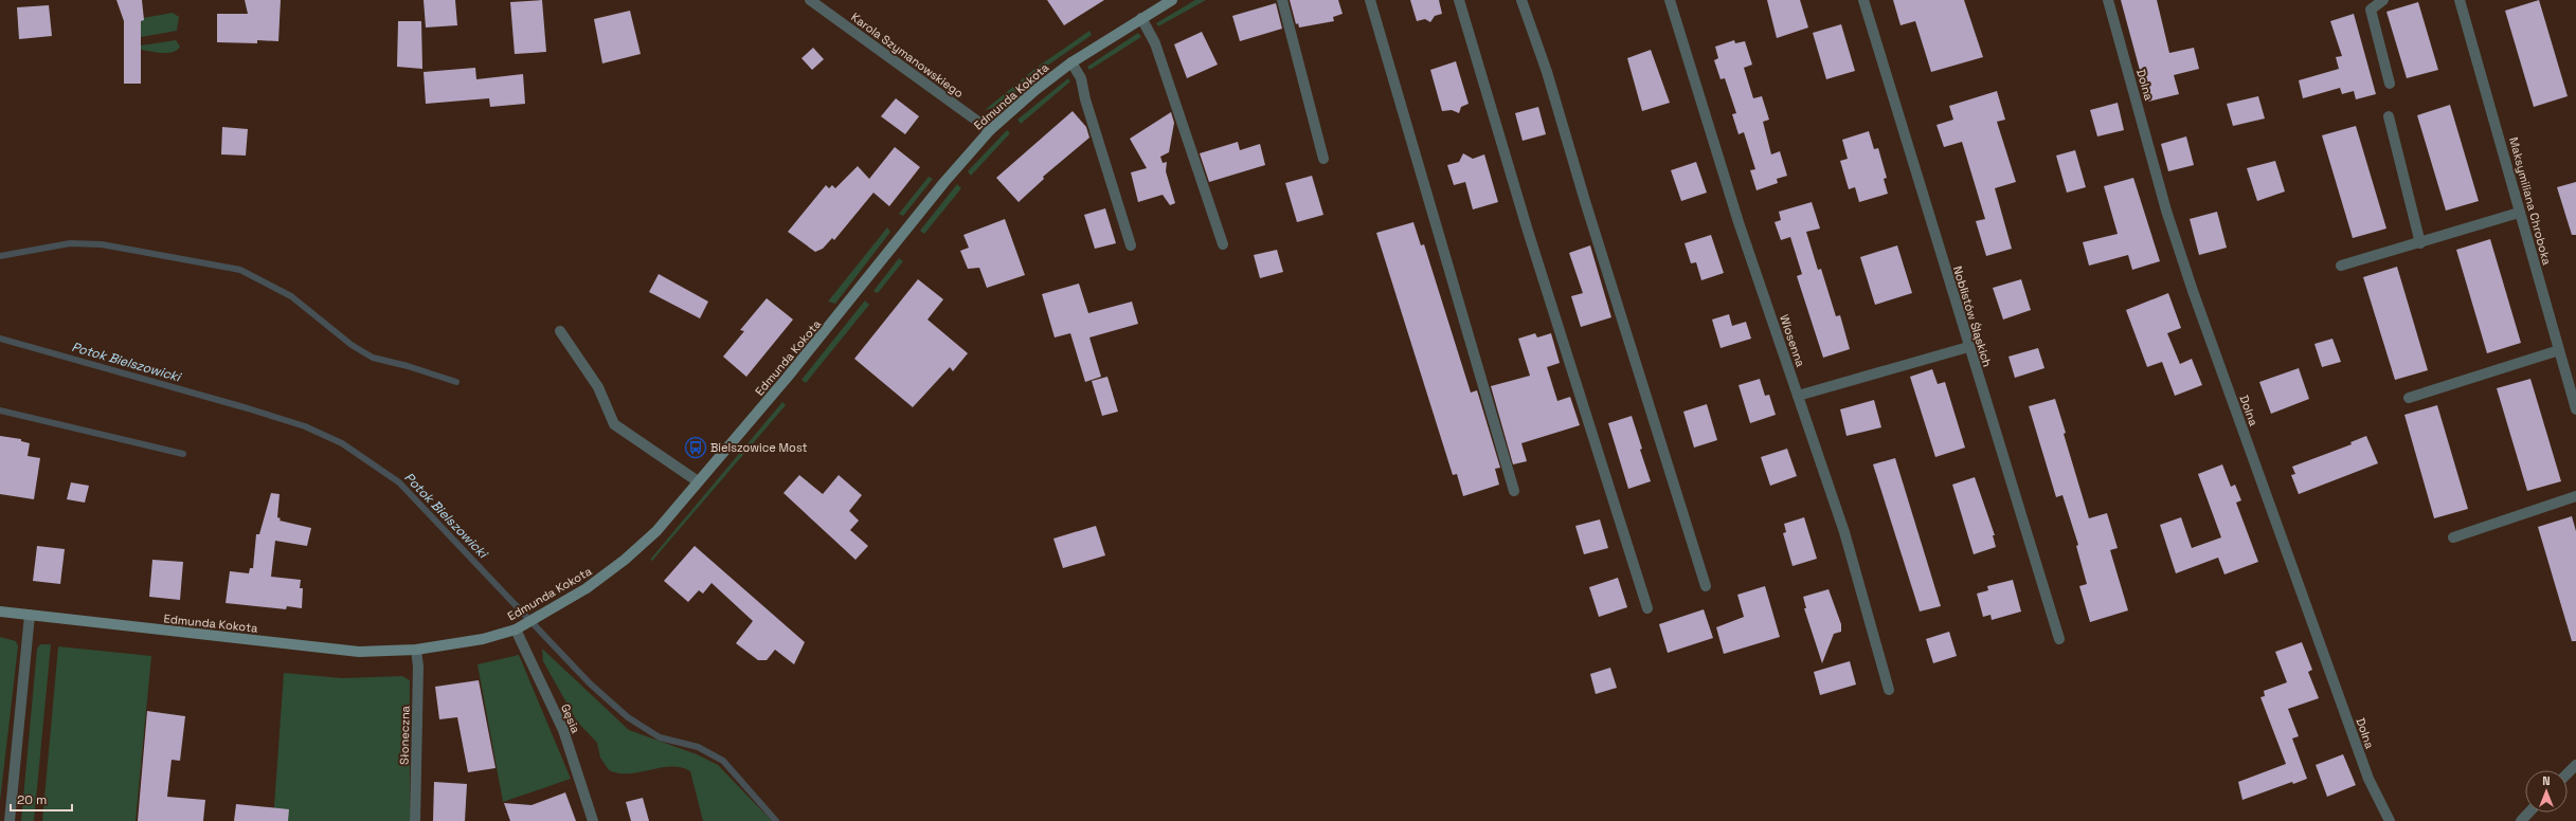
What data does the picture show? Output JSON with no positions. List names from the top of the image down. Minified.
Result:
{"streets":{"street":["Karola Szymanowskiego","Dolna","Edmunda Kokota","Maksymiliana Chroboka","Noblistów Śląskich","Wiosenna","Gęsia","Słoneczna"]},"crossings":[["Karola Szymanowskiego","Edmunda Kokota"],["Edmunda Kokota","Gęsia"],["Edmunda Kokota","Słoneczna"]],"water":["Potok Bielszowicki"],"places":{"bus stop":["Bielszowice Most"]},"scale_bar":"20 m","north":"top"}
